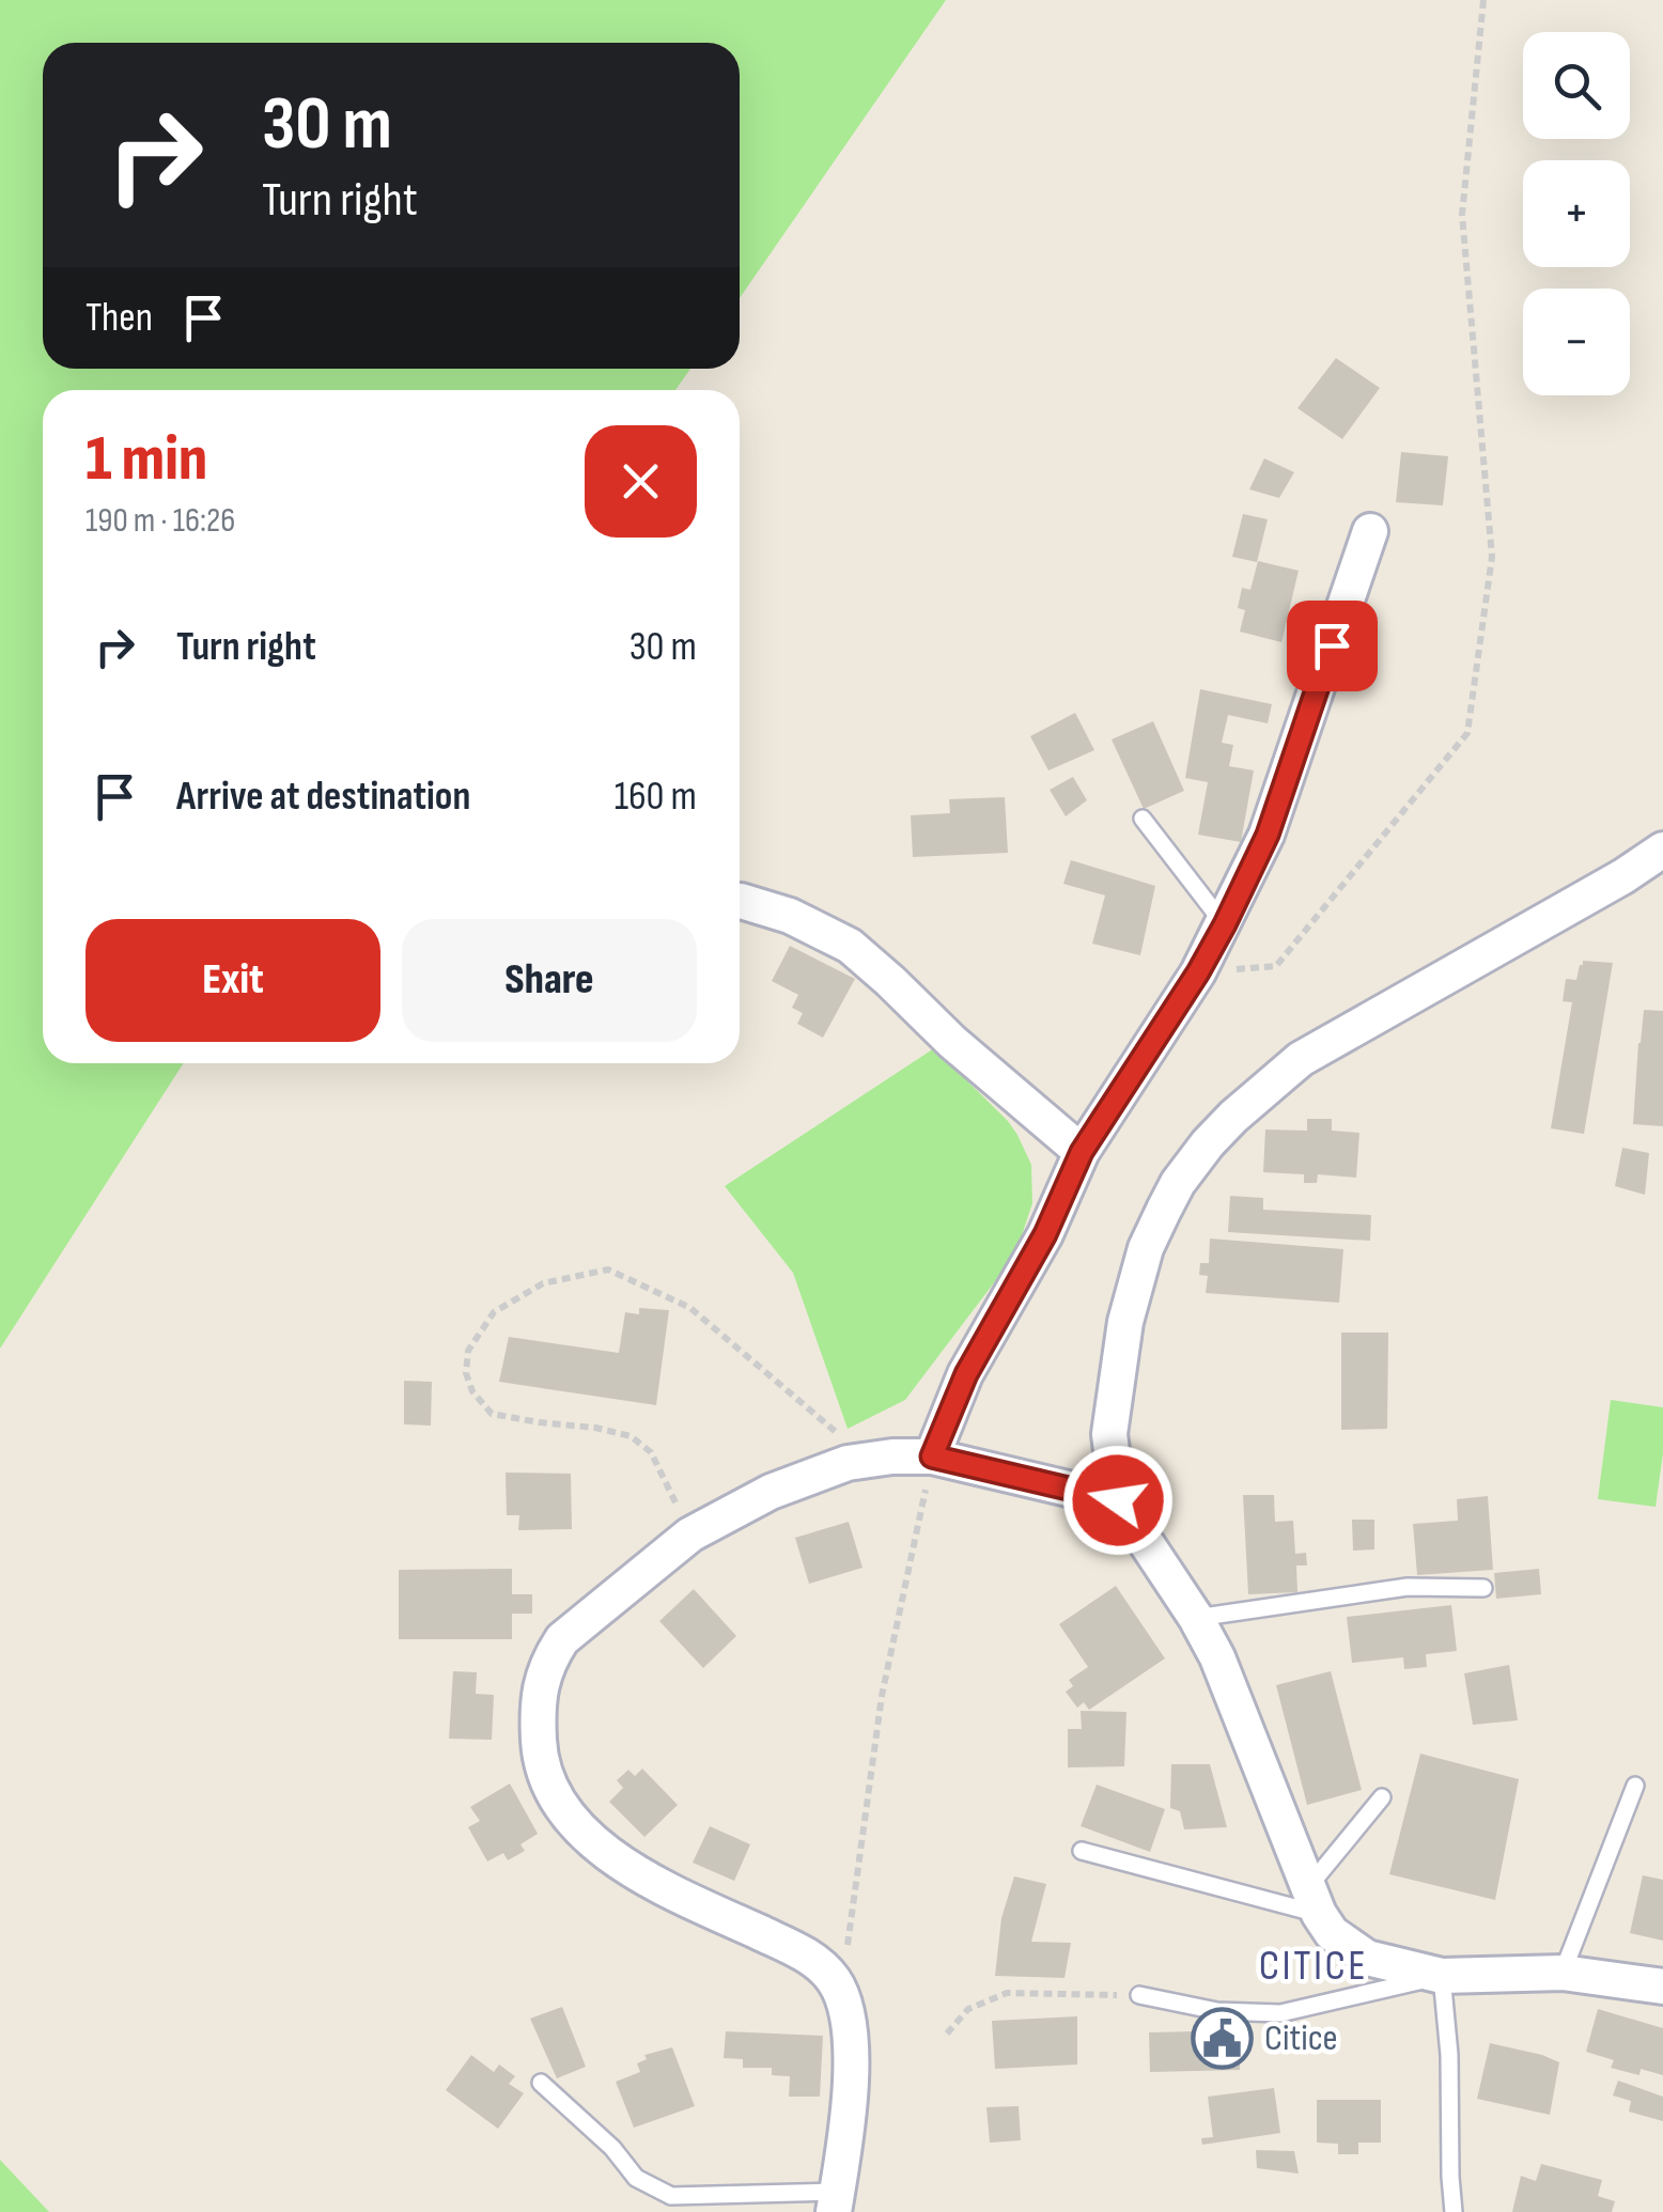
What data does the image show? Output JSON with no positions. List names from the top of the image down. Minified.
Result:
{"districts":["CITICE"],"places":{"public building":["Citice"]},"page":{"map_buttons":["+","−"],"turn":["30 m","Turn right"],"then":"Then","heading":["1 min","190 m · 16:26"],"list":[{"name":"Turn right","value":"30 m"},{"name":"Arrive at destination","value":"160 m"}],"buttons":["Exit","Share"]}}
